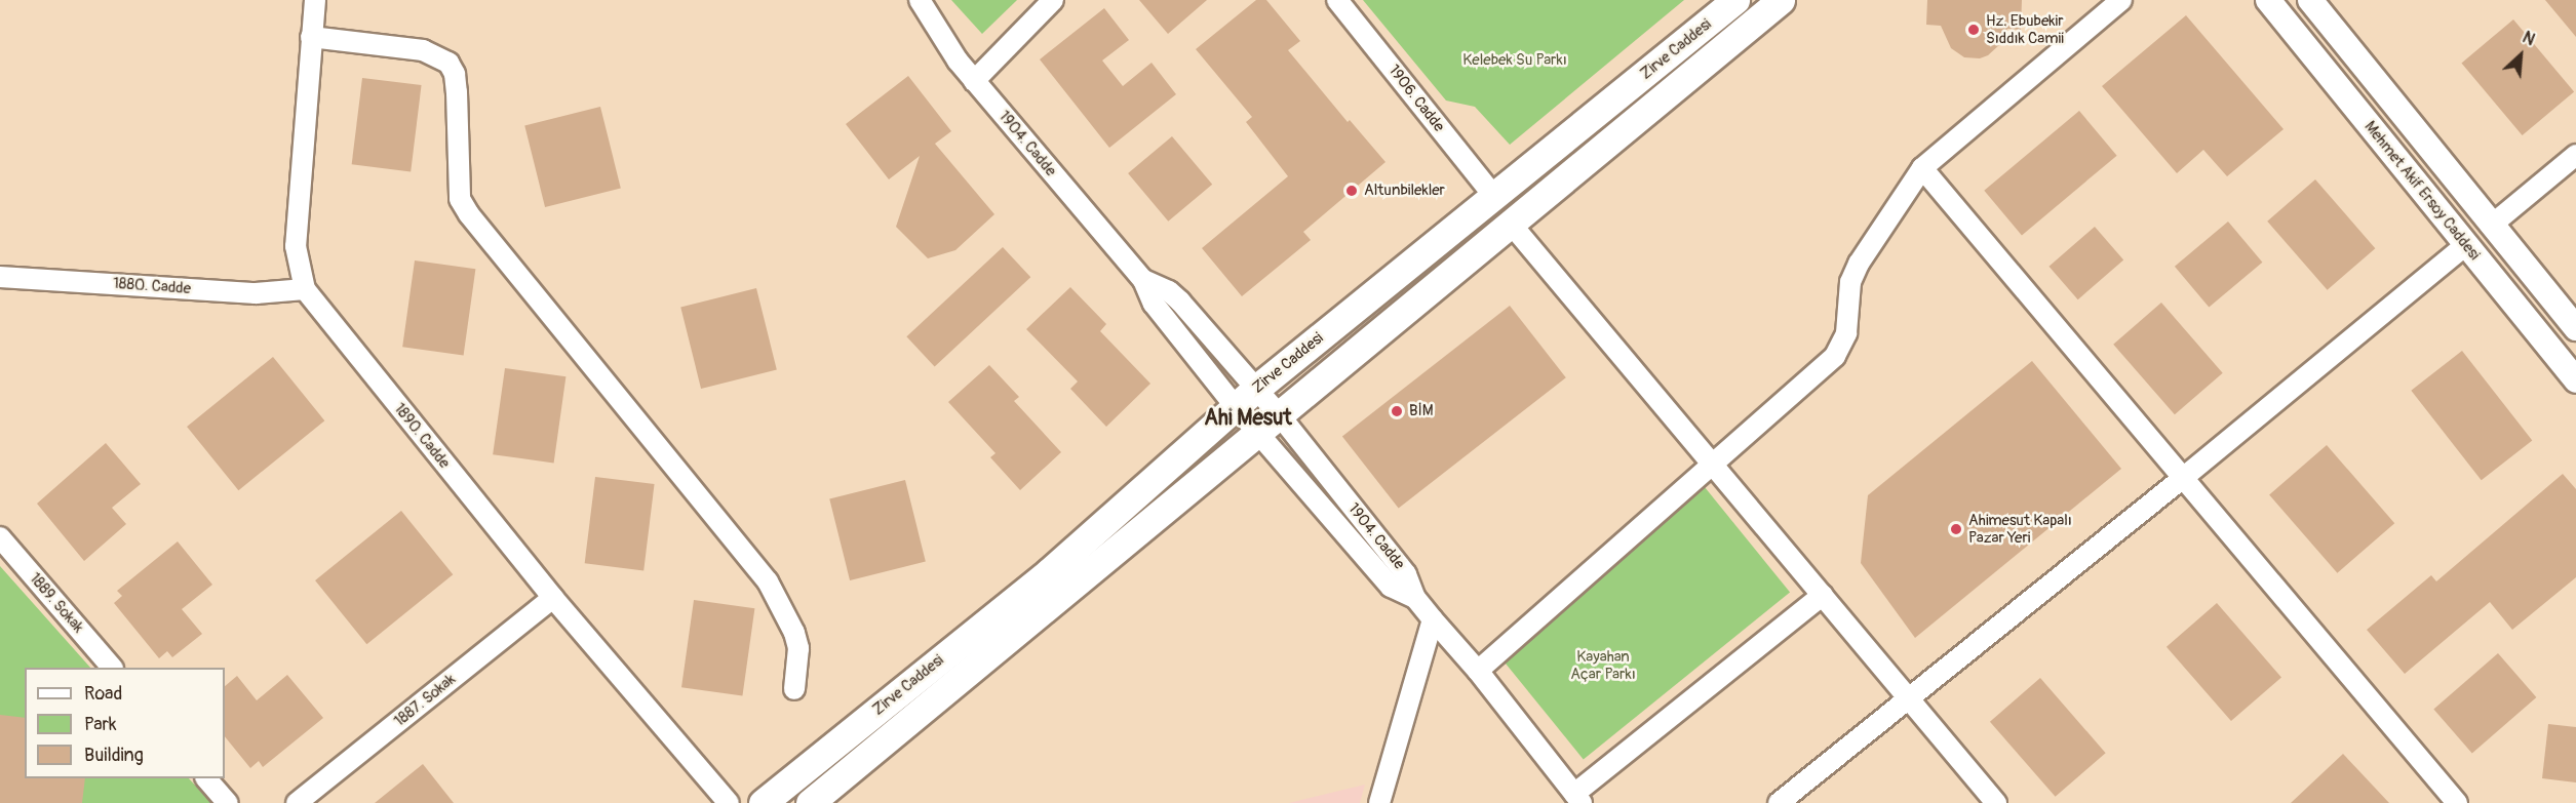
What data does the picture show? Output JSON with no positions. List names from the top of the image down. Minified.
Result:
{"streets":{"main road":["Zirve Caddesi"],"street":["1906. Cadde","1904. Cadde","Mehmet Akif Ersoy Caddesi","1880. Cadde","1890. Cadde","1889. Sokak","1887. Sokak"]},"crossings":[["Zirve Caddesi","1906. Cadde"],["Zirve Caddesi","1904. Cadde"],["1880. Cadde","1890. Cadde"],["1890. Cadde","1887. Sokak"]],"districts":["Ahi Mesut"],"parks":["Kelebek Su Parkı","Kayahan Açar Parkı"],"places":["Hz. Ebubekir Sıddık Camii","Altunbilekler","BİM","Ahimesut Kapalı Pazar Yeri"],"legend":["Road","Park","Building"],"north":"top right"}
